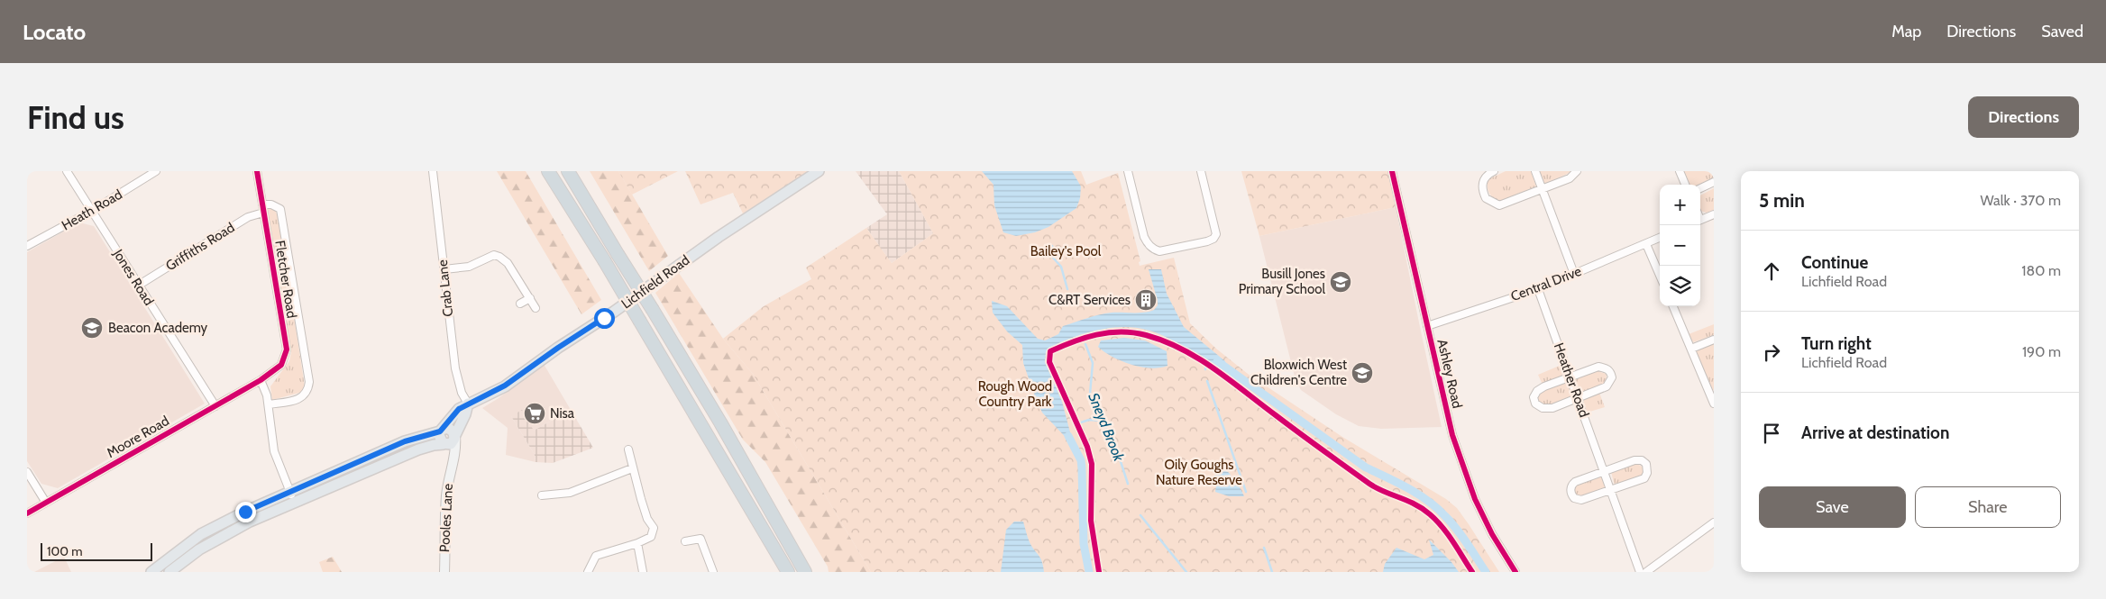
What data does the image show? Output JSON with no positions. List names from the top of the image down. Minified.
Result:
{"streets":{"main road":["Lichfield Road"],"street":["Heath Road","Griffiths Road","Jones Road","Fletcher Road","Central Drive","Crab Lane","Ashley Road","Heather Road","Moore Road","Pooles Lane"]},"crossings":[["Heath Road","Jones Road"],["Griffiths Road","Jones Road"],["Griffiths Road","Fletcher Road"],["Jones Road","Moore Road"],["Fletcher Road","Moore Road"],["Lichfield Road","Crab Lane"],["Lichfield Road","Pooles Lane"],["Central Drive","Ashley Road"],["Central Drive","Heather Road"]],"water":["Sneyd Brook"],"parks":["Bailey's Pool","Rough Wood Country Park","Oily Goughs Nature Reserve"],"places":{"school or university":["Busill Jones Primary School","Beacon Academy","Bloxwich West Children's Centre"],"building":["C&RT Services"],"supermarket":["Nisa"]},"scale_bar":"100 m","page":{"header":"Locato","nav":["Map","Directions","Saved"],"buttons":["Directions",["Save","Share"]],"title":"Find us","heading":["5 min","Walk · 370 m"],"map_buttons":["+","−"],"list":[["Continue","Lichfield Road","180 m"],["Turn right","Lichfield Road","190 m"],"Arrive at destination"],"scale":"100 m"}}
